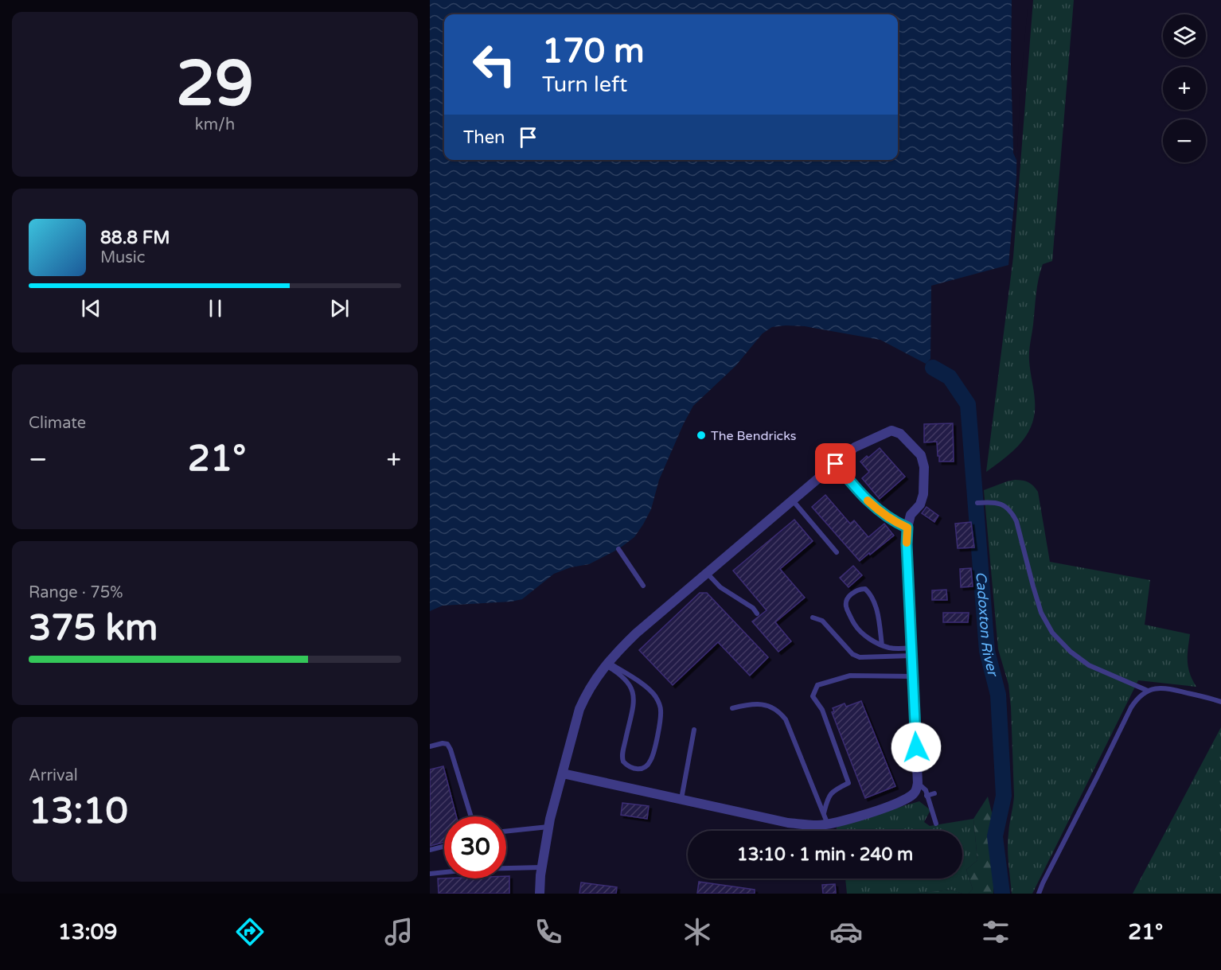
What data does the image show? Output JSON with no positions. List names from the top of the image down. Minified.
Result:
{"water":["Cadoxton River"],"places":["The Bendricks"],"page":{"tile":[["29","km/h"],"Climate",["Range · 75%","375 km"],["Arrival","13:10"]],"map_buttons":["+","−"],"turn":["170 m","Turn left"],"then":"Then","song":["88.8 FM","Music"],"heat":["−","21°","+"],"limit":"30","trip":"13:10 · 1 min · 240 m","tabs":["13:09","21°"]}}
